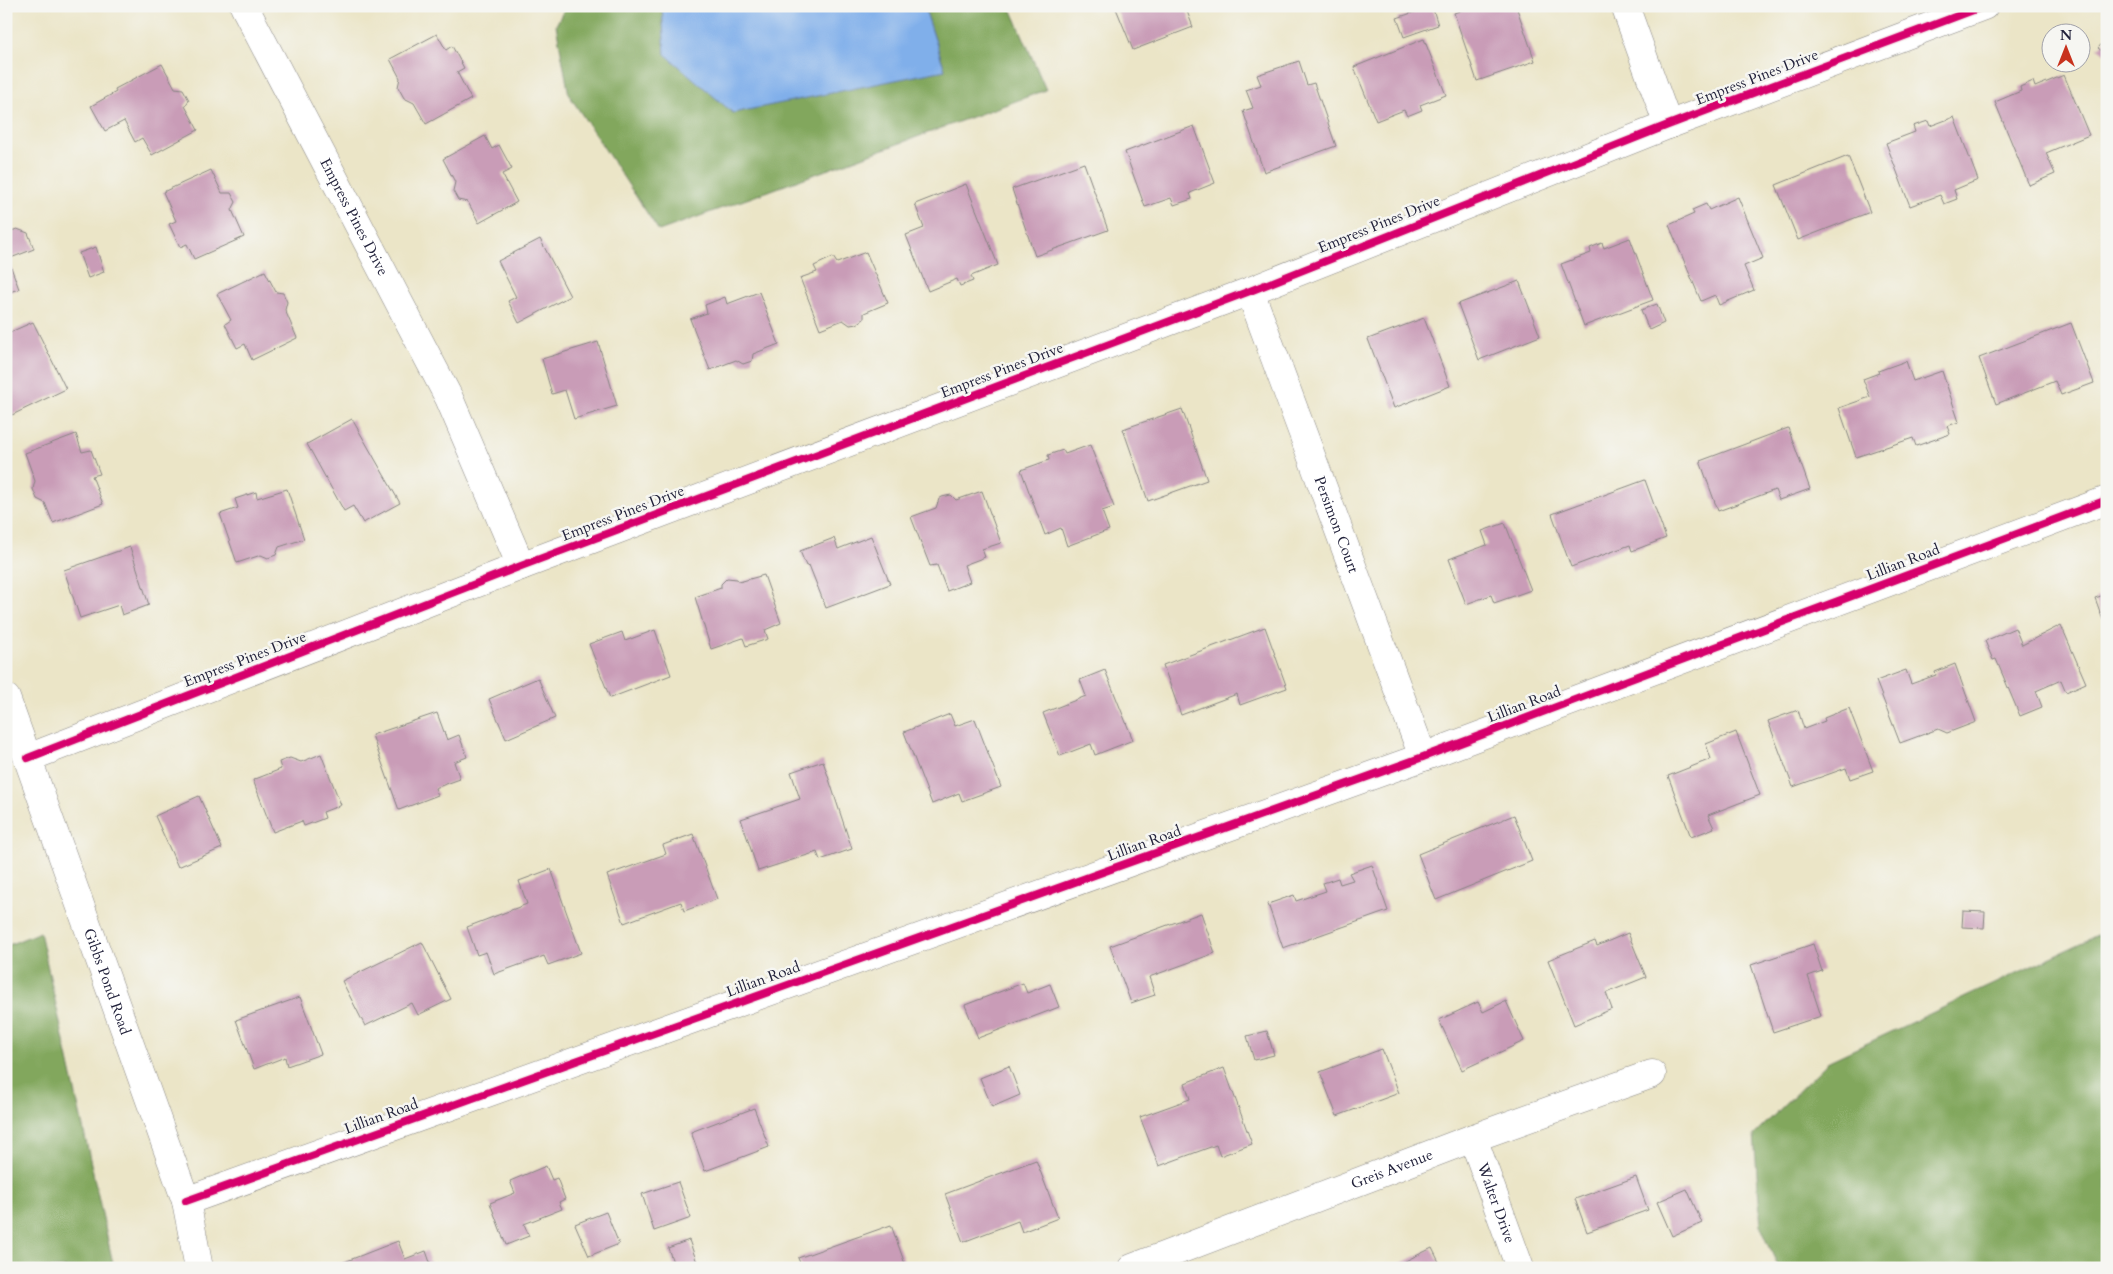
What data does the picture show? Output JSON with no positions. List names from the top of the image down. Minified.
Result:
{"streets":{"street":["Empress Pines Drive","Persimon Court","Lillian Road","Gibbs Pond Road","Greis Avenue","Walter Drive"]},"crossings":[["Empress Pines Drive","Persimon Court"],["Empress Pines Drive","Gibbs Pond Road"],["Persimon Court","Lillian Road"],["Lillian Road","Gibbs Pond Road"],["Greis Avenue","Walter Drive"]],"north":"top"}
